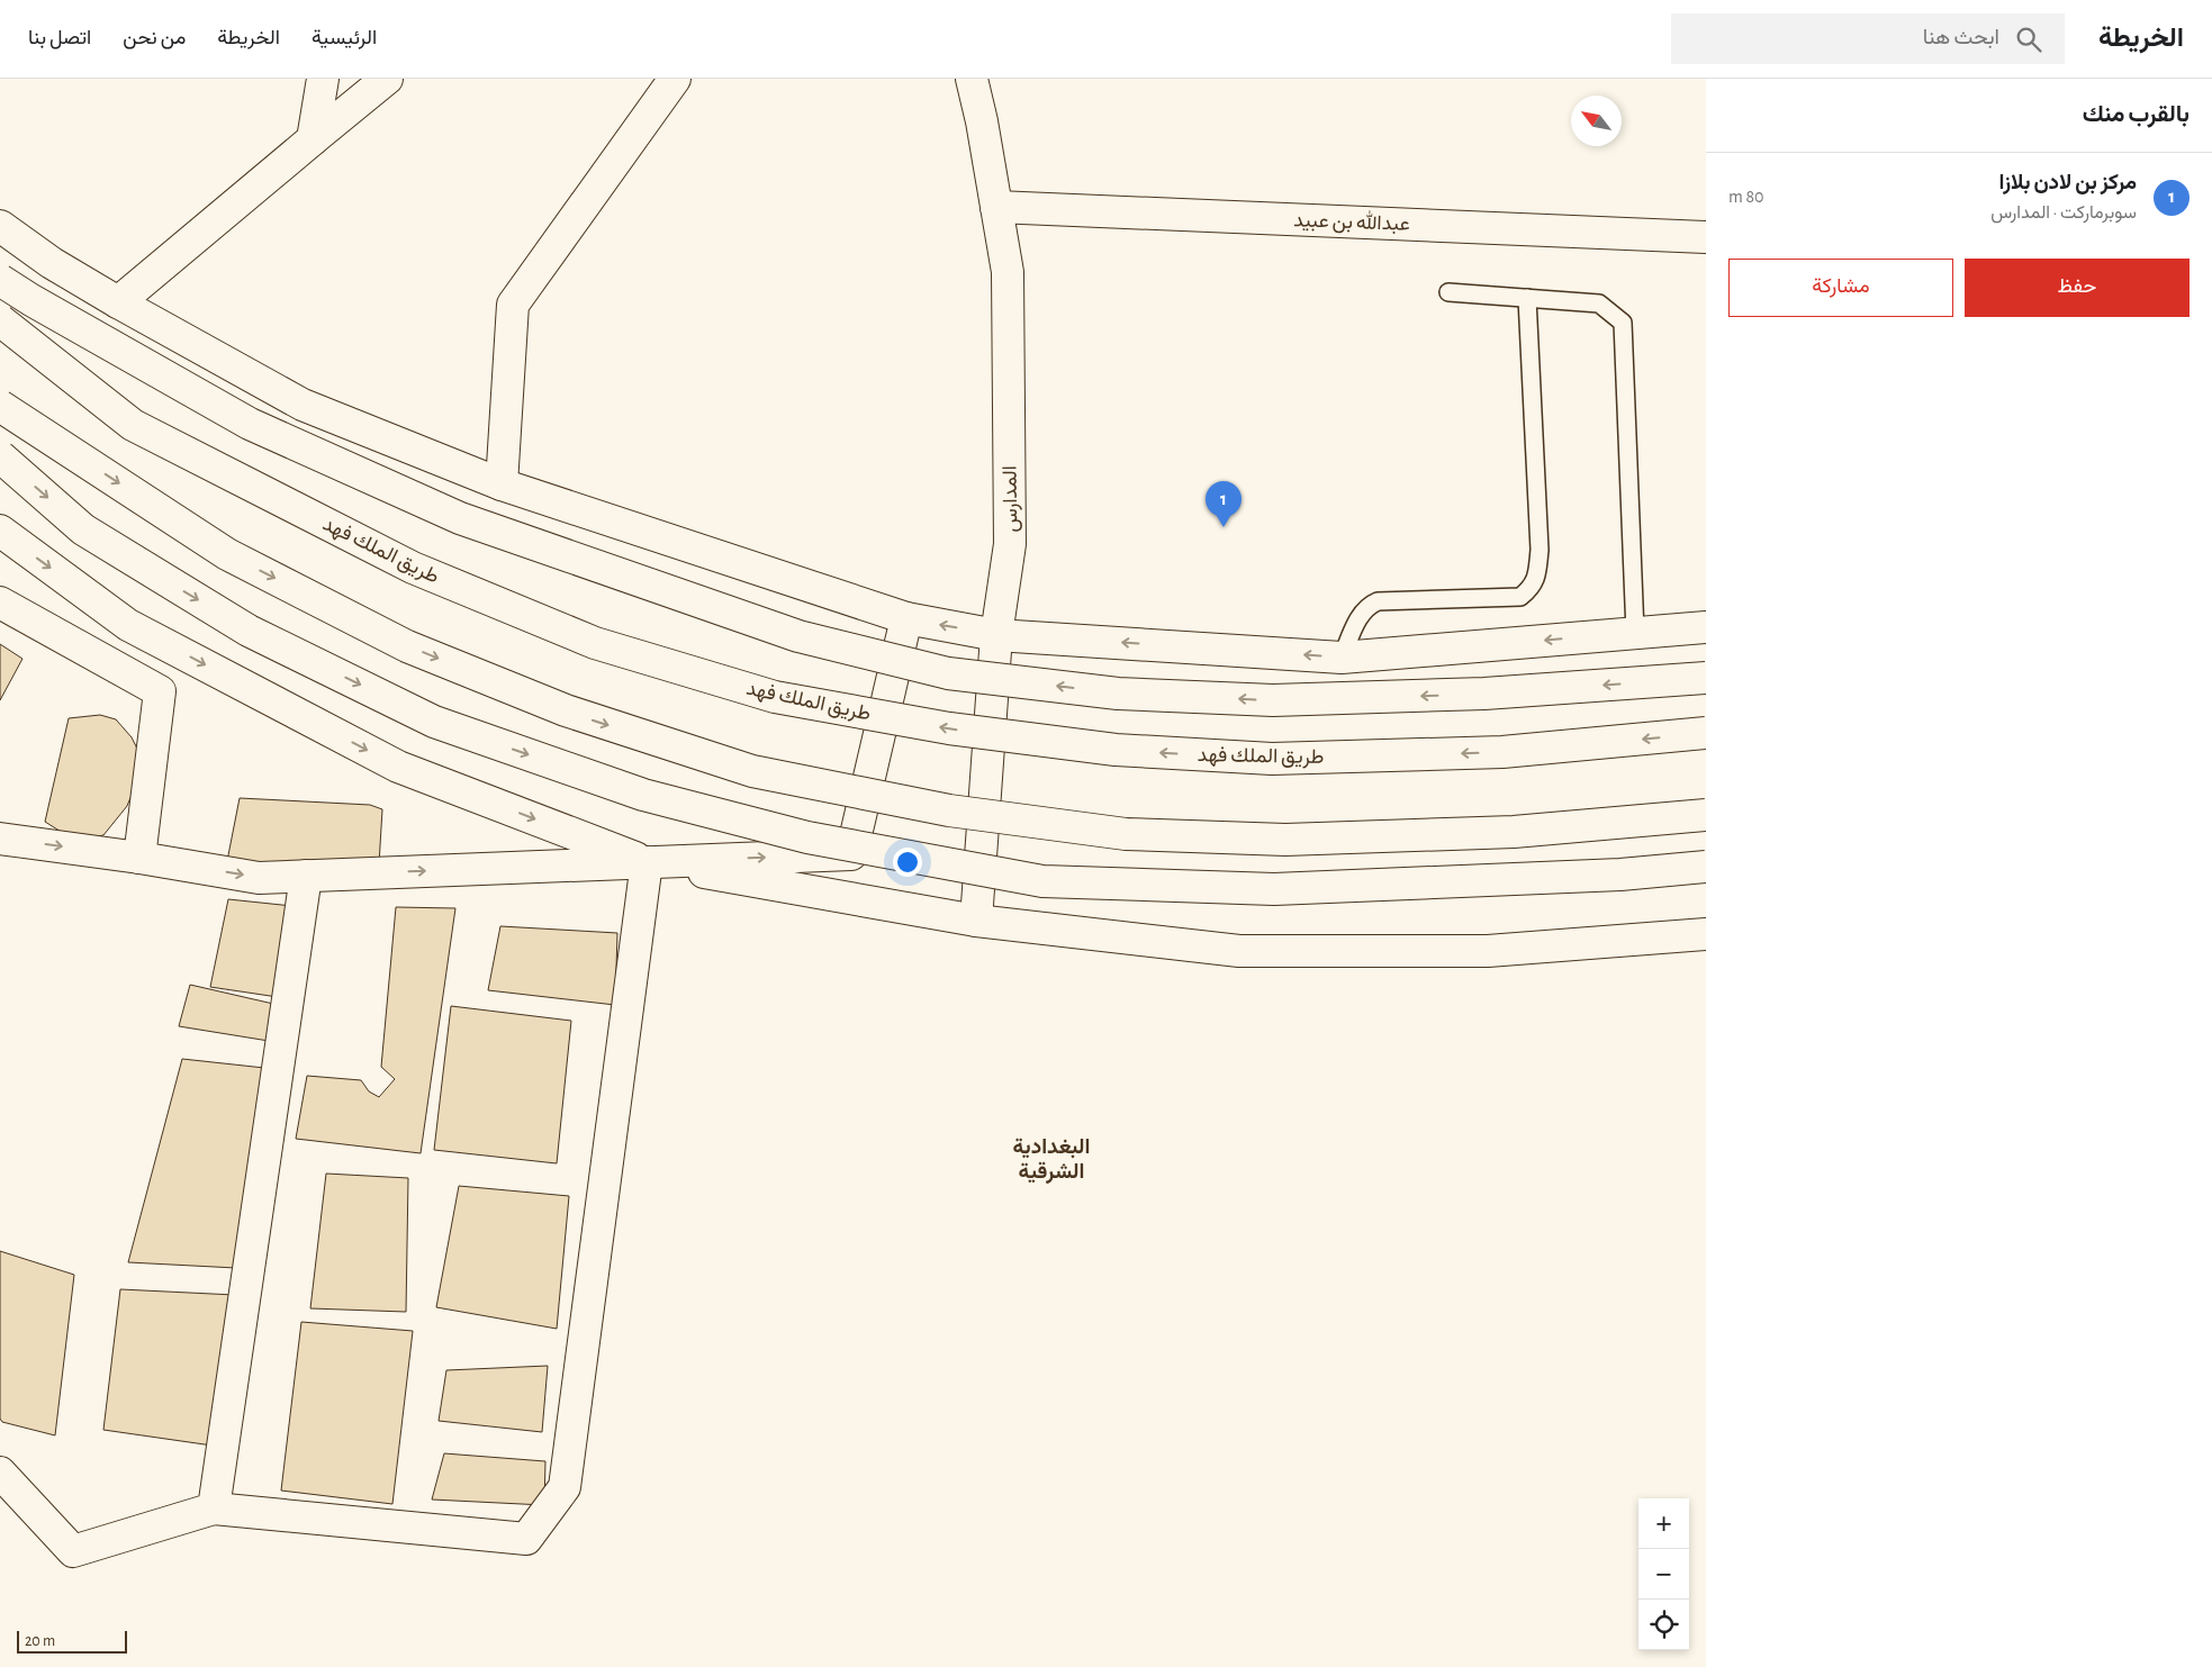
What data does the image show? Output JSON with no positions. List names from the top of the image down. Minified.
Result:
{"streets":{"main road":["عبدالله بن عبيد","المدارس","طريق الملك فهد"]},"crossings":[["عبدالله بن عبيد","المدارس"]],"districts":["البغدادية الشرقية"],"scale_bar":"20 m","north":"top left","page":{"header":"الخريطة","search":"ابحث هنا","nav":["الرئيسية","الخريطة","من نحن","اتصل بنا"],"heading":"بالقرب منك","list":[{"mark":"1","name":"مركز بن لادن بلازا","note":"سوبرماركت · المدارس","value":"80 m"}],"buttons":["حفظ","مشاركة"],"pins":"1","map_buttons":["+","−"],"scale":"20 m"}}
